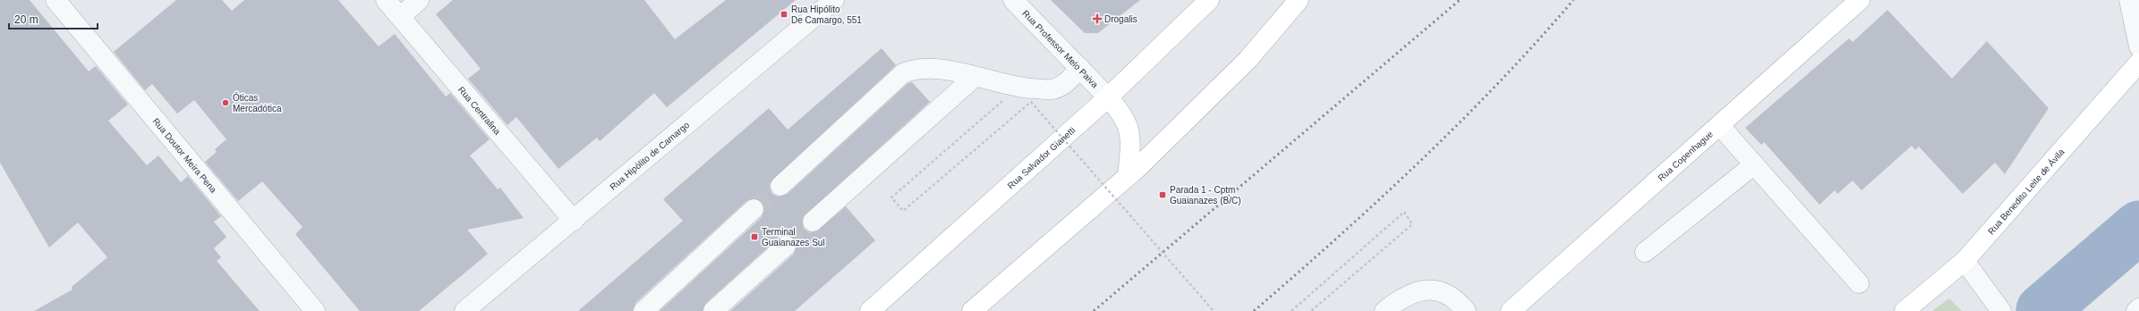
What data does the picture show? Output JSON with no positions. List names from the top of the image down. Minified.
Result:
{"streets":{"main road":["Rua Copenhague","Rua Salvador Gianetti","Rua Benedito Leite de Ávila"],"street":["Rua Professor Melo Paiva","Rua Centralina","Rua Doutor Meira Pena","Rua Hipólito de Camargo"]},"crossings":[["Rua Professor Melo Paiva","Rua Salvador Gianetti"],["Rua Centralina","Rua Hipólito de Camargo"]],"places":{"transit":["Rua Hipólito De Camargo, 551","Parada 1 - Cptm Guaianazes (B/C)","Terminal Guaianazes Sul"],"health":["Drogalis"],"other":["Óticas Mercadótica"]},"scale_bar":"20 m"}
